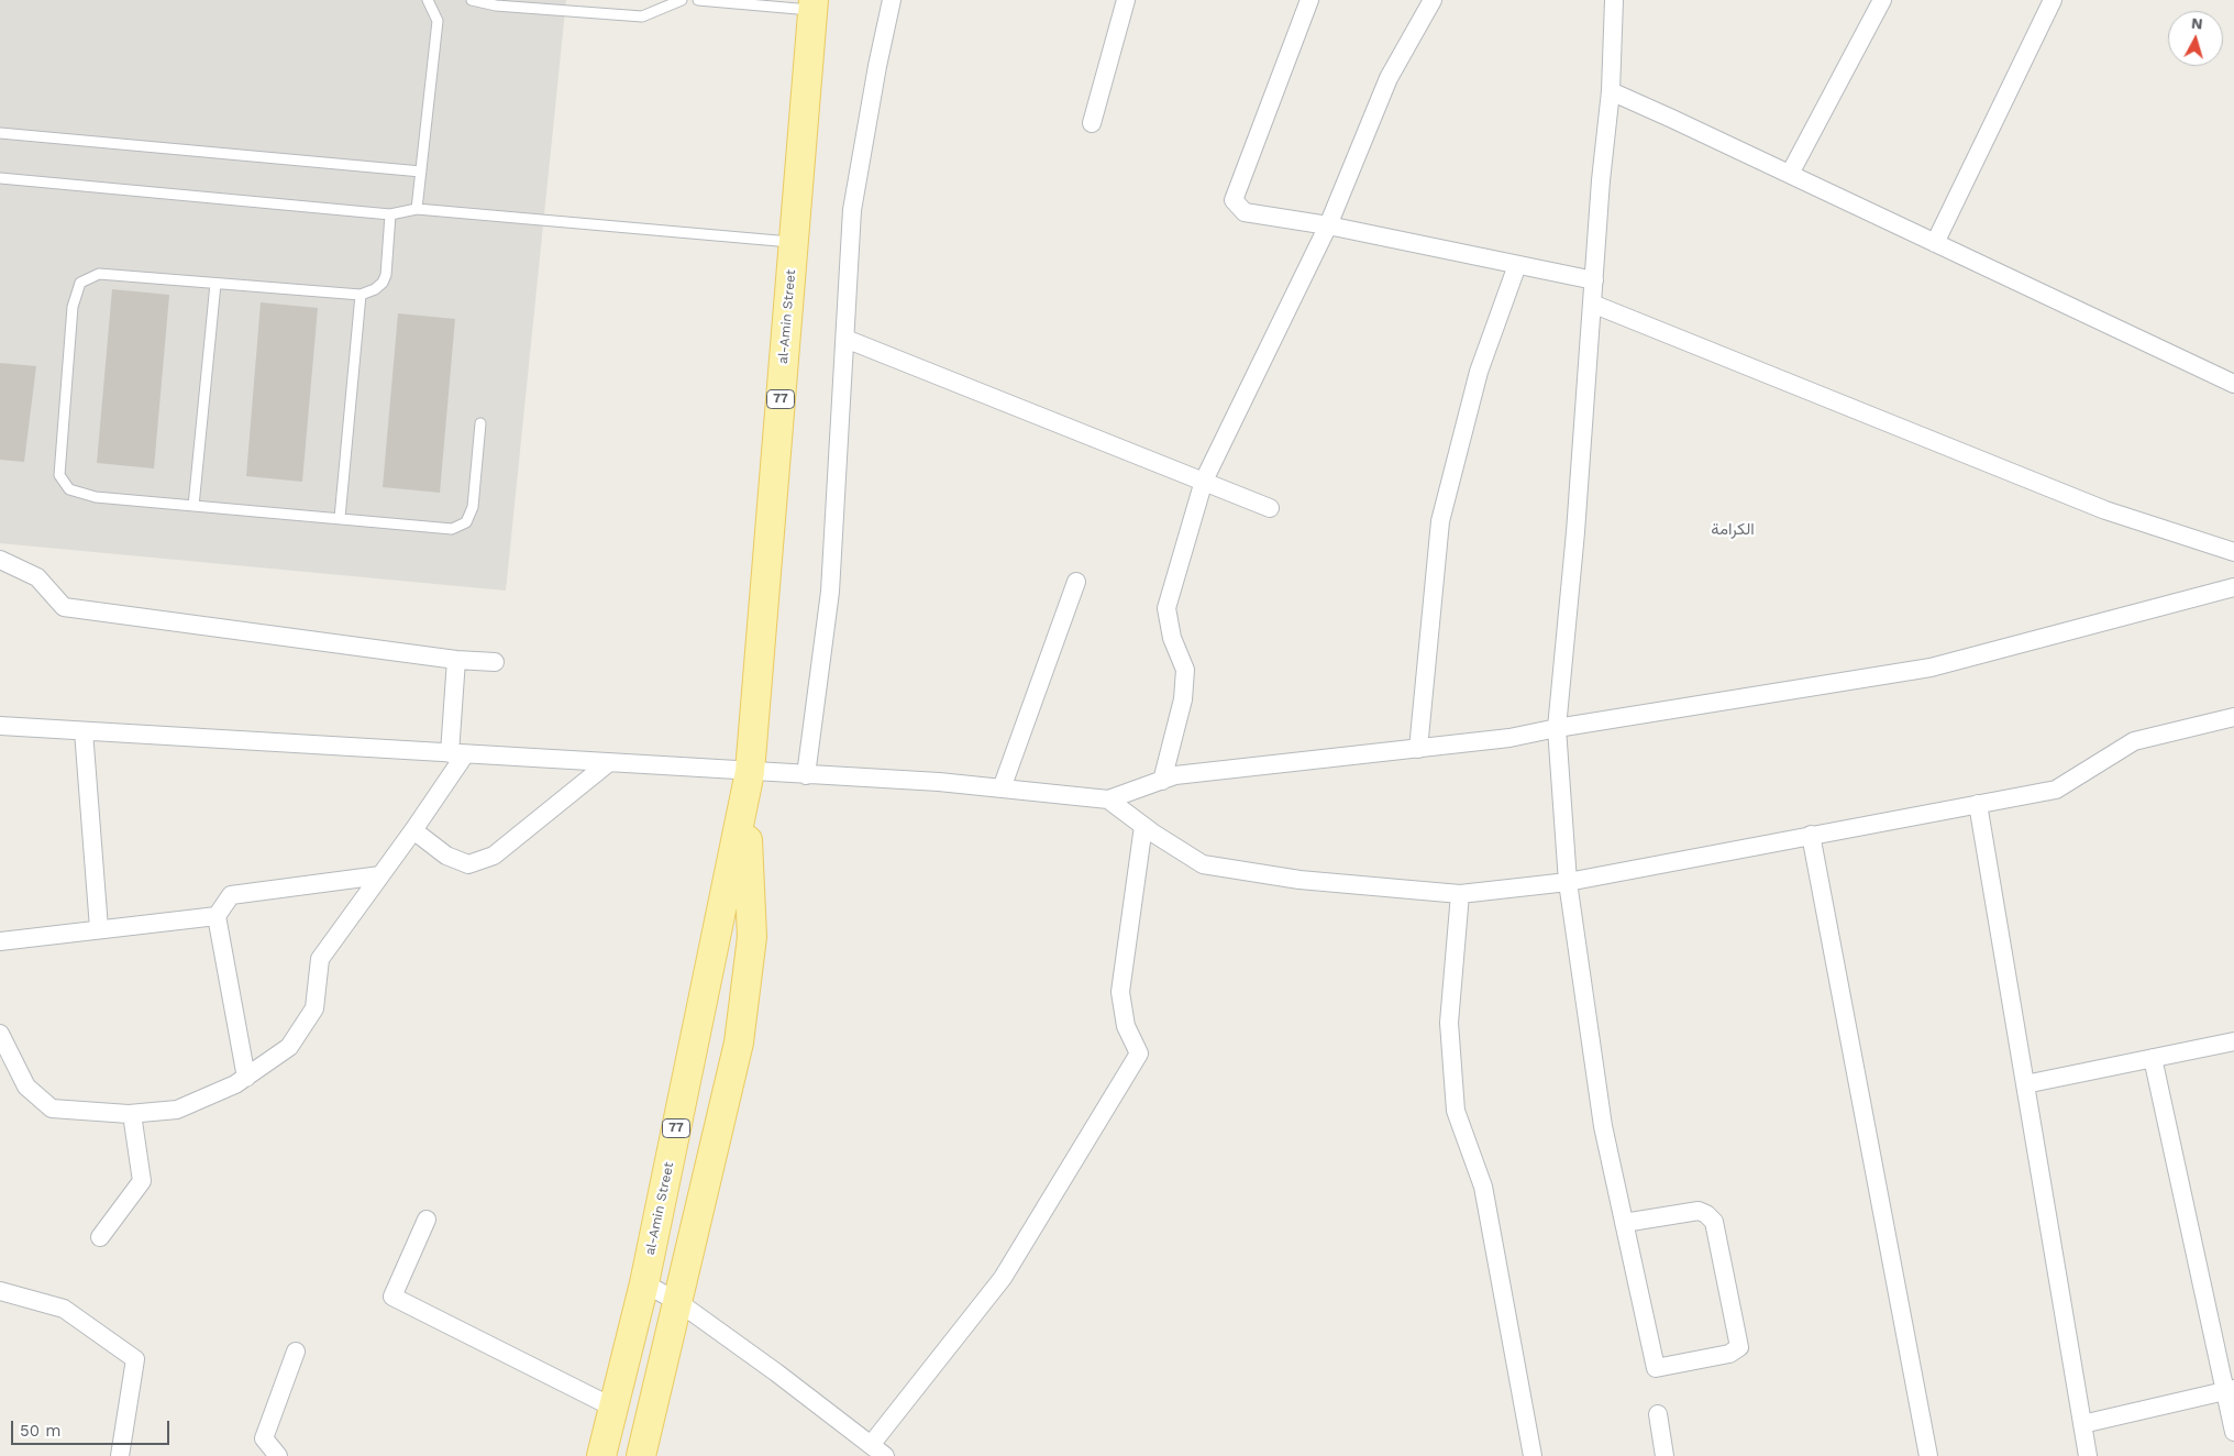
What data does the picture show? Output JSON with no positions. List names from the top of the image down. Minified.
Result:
{"streets":{"main road":["al-Amin Street","77"]},"districts":["الكرامة"],"scale_bar":"50 m","north":"top"}
